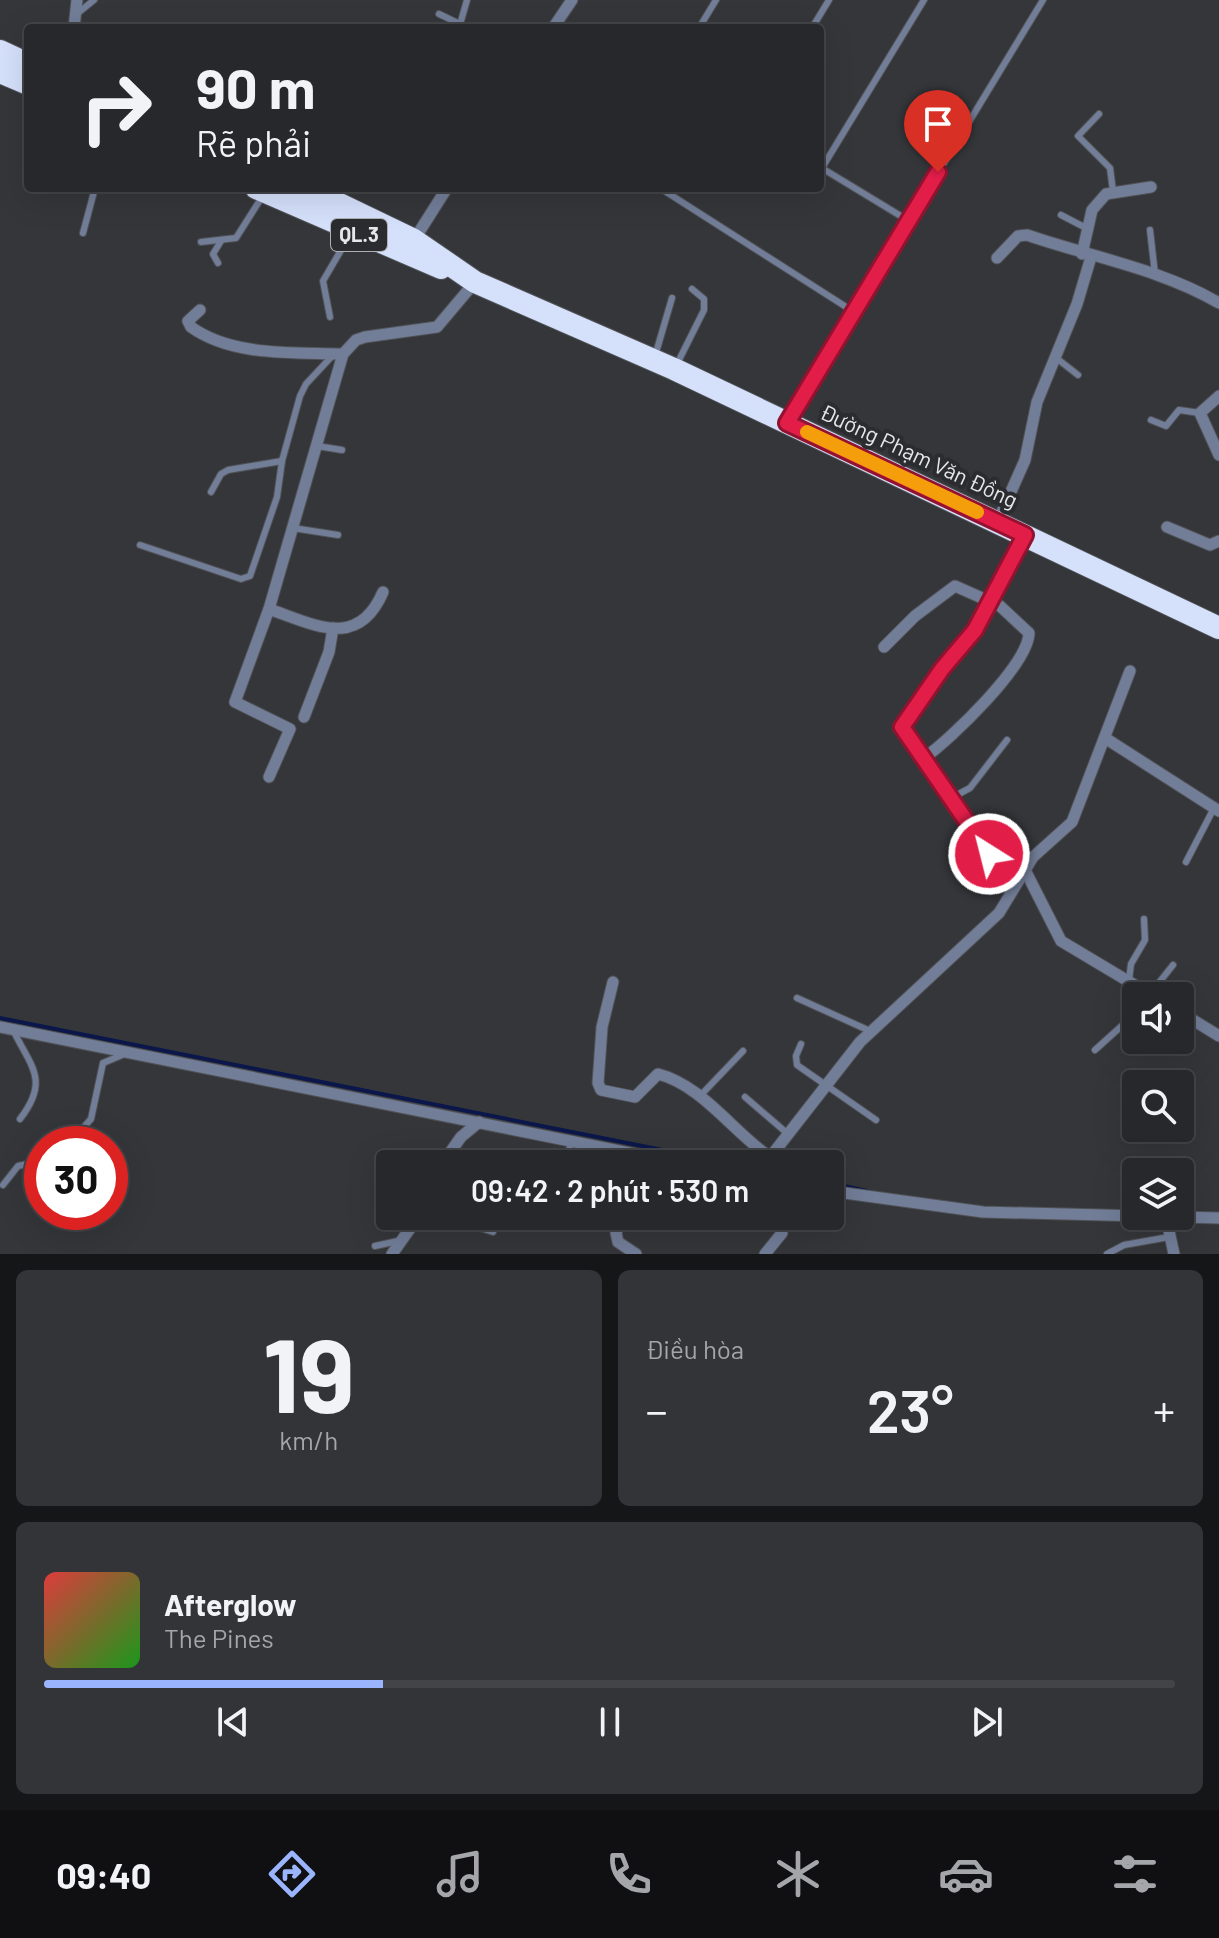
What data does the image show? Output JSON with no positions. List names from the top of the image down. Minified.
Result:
{"streets":{"highway":["QL.3","Đường Phạm Văn Đồng"]},"page":{"turn":["90 m","Rẽ phải"],"limit":"30","trip":"09:42 · 2 phút · 530 m","tile":[["19","km/h"],"Điều hòa"],"heat":["−","23°","+"],"song":["Afterglow","The Pines"],"tabs":"09:40"}}
